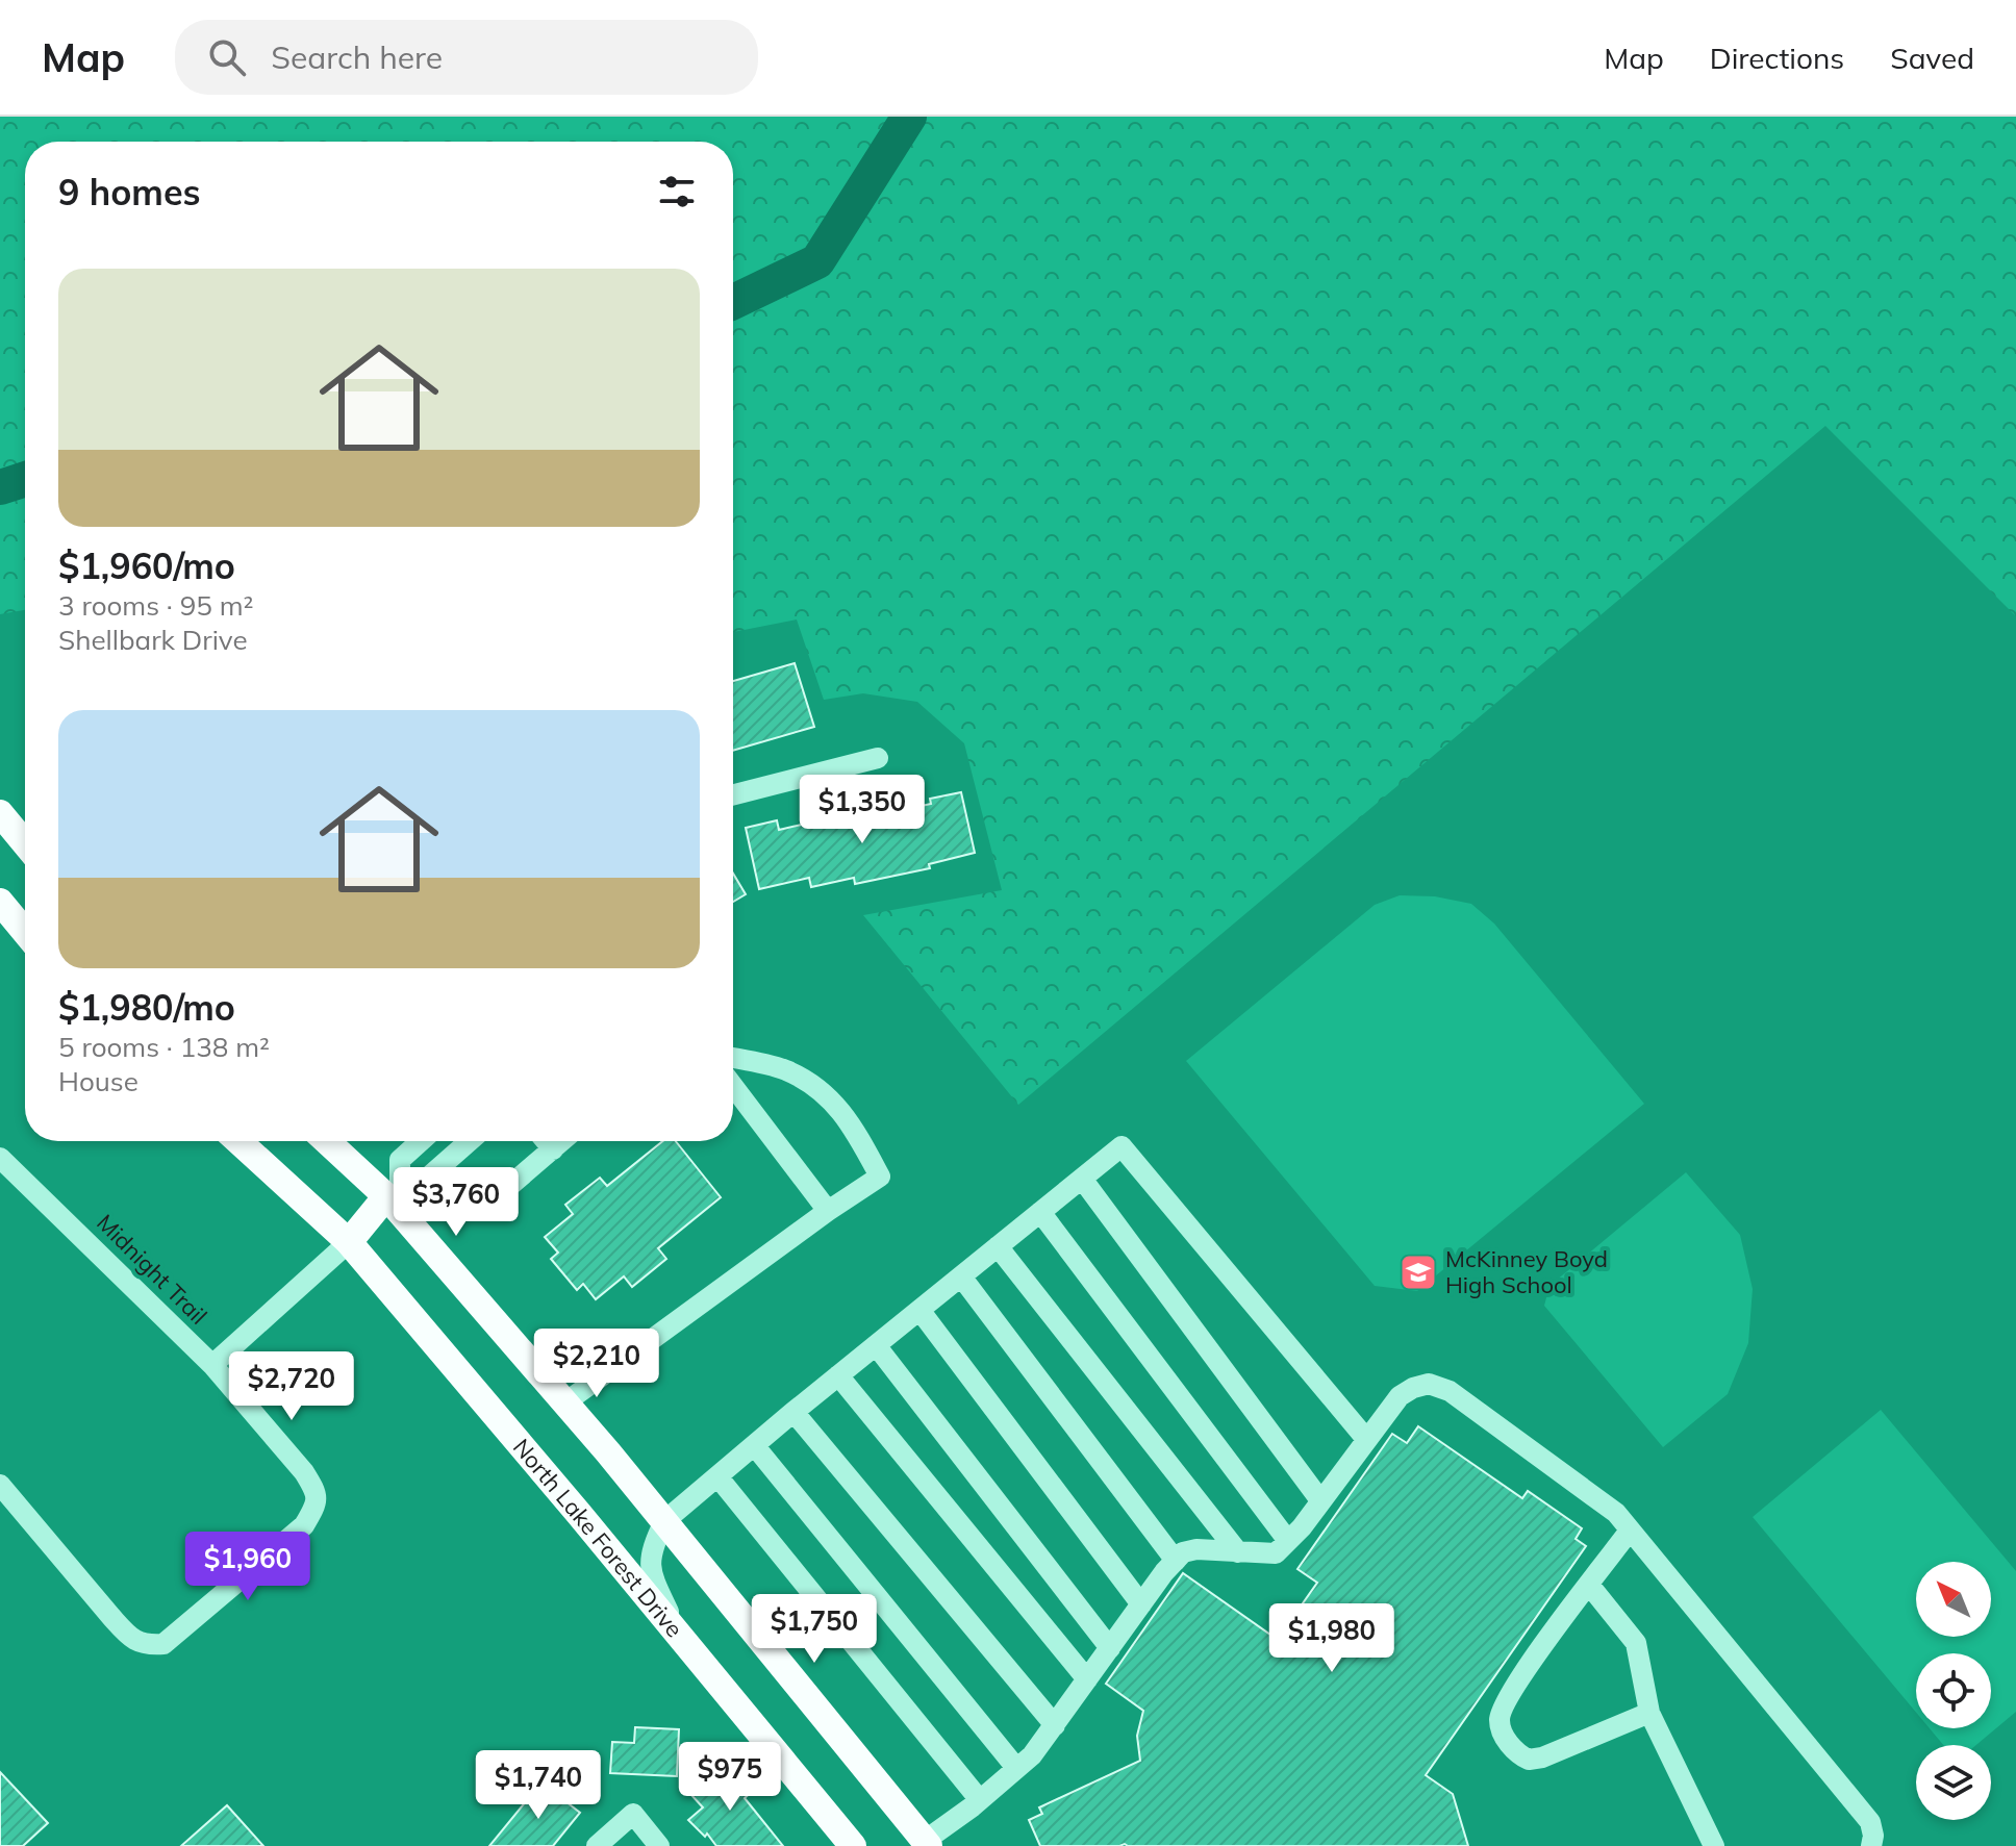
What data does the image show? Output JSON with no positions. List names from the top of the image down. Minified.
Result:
{"streets":{"main road":["North Lake Forest Drive"],"street":["Midnight Trail"]},"places":{"school or university":["McKinney Boyd High School"]},"north":"top left","page":{"header":"Map","search":"Search here","nav":["Map","Directions","Saved"],"heading":"9 homes","list":[{"name":"$1,960/mo","note":"3 rooms · 95 m² · Shellbark Drive"},{"name":"$1,980/mo","note":"5 rooms · 138 m² · House"}],"price":["$1,350","$3,760","$2,210","$2,720","$1,960","$1,750","$1,980","$975","$1,740"]}}
